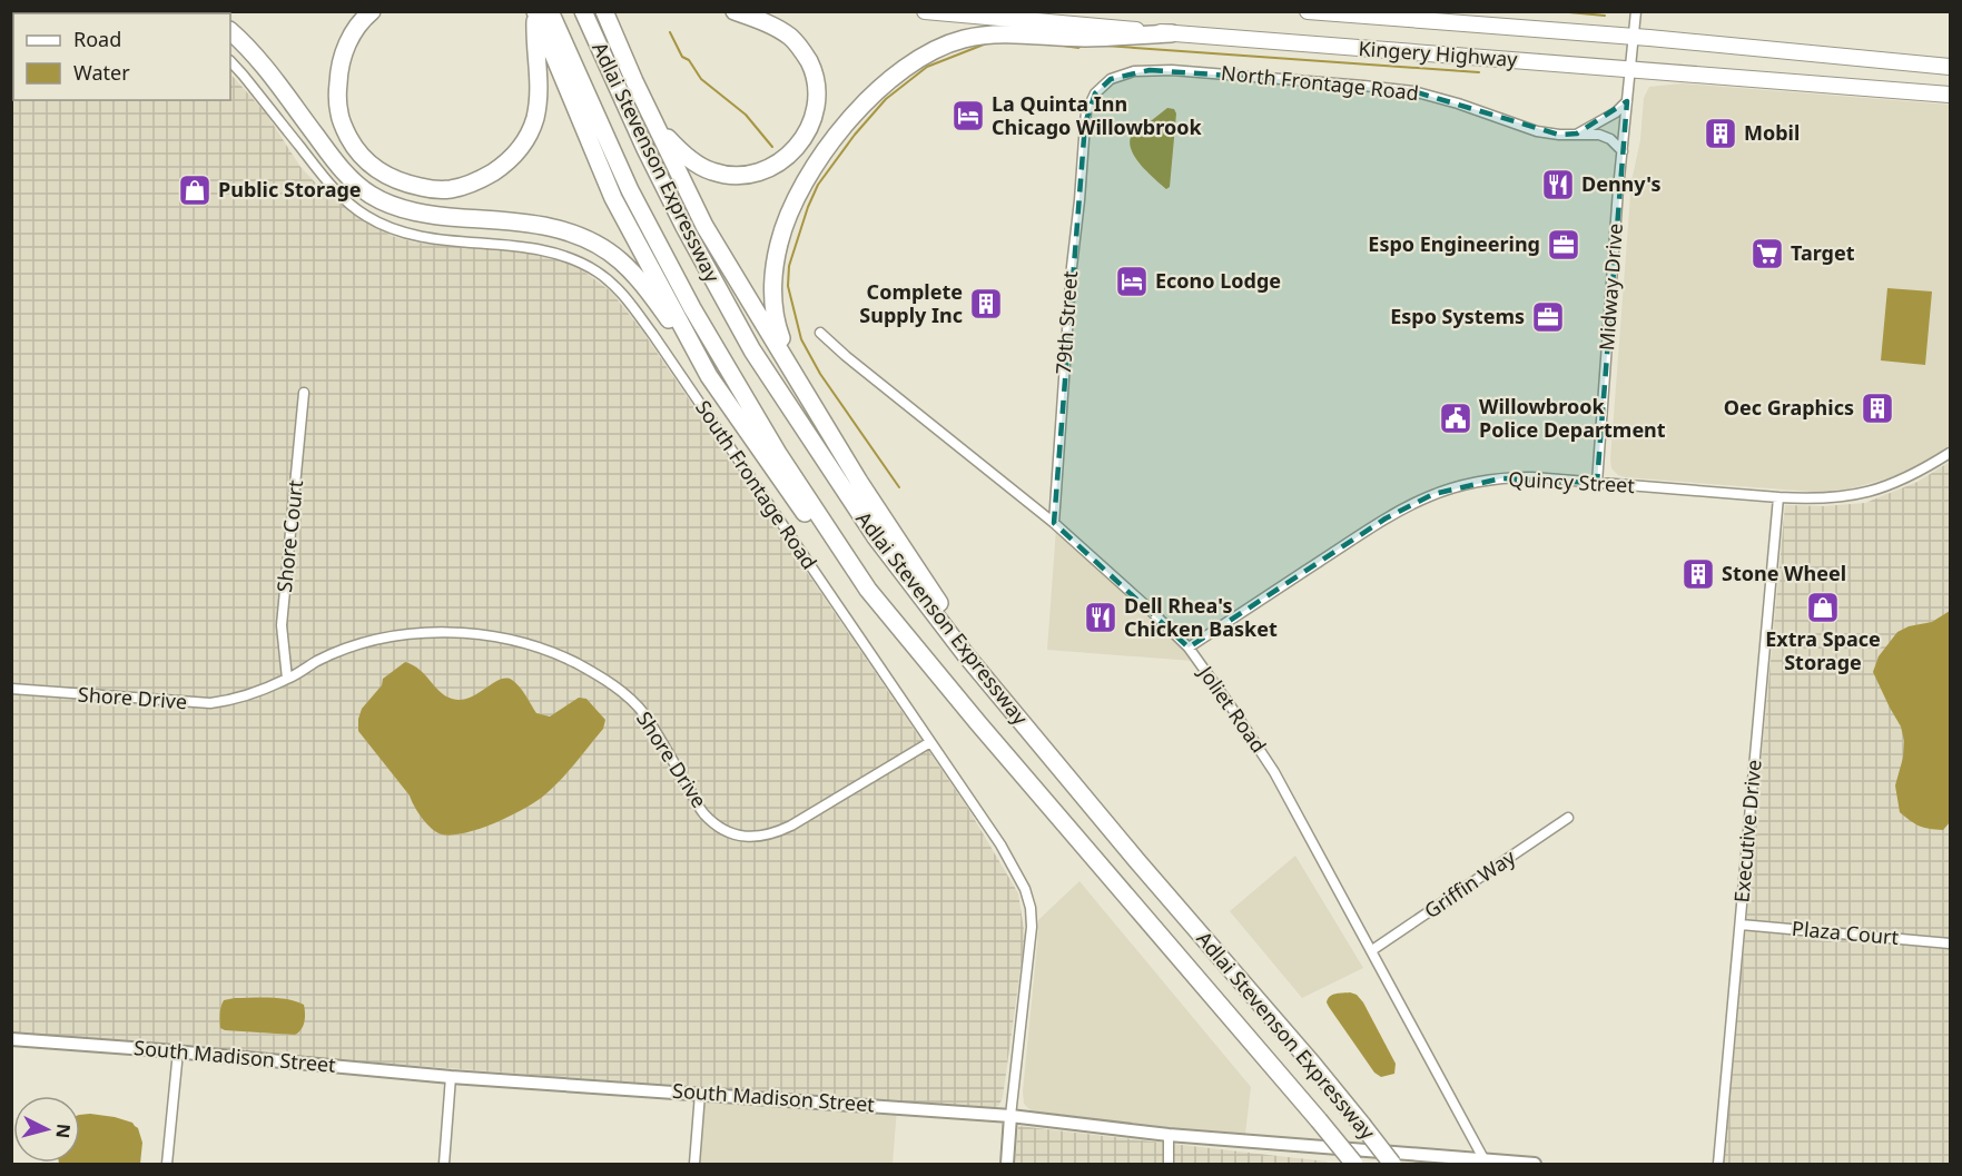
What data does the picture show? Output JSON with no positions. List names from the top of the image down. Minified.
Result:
{"streets":{"highway":["Kingery Highway","Adlai Stevenson Expressway"],"street":["North Frontage Road","Midway Drive","79th Street","Quincy Street","South Frontage Road","Shore Court","Shore Drive","Joliet Road","Executive Drive","Griffin Way","Plaza Court","South Madison Street"]},"crossings":[["Kingery Highway","Midway Drive"],["North Frontage Road","Midway Drive"],["North Frontage Road","79th Street"],["Midway Drive","Quincy Street"],["79th Street","Joliet Road"],["Quincy Street","Joliet Road"],["Quincy Street","Executive Drive"],["South Frontage Road","Shore Drive"],["South Frontage Road","South Madison Street"],["Shore Court","Shore Drive"],["Joliet Road","Griffin Way"],["Joliet Road","South Madison Street"],["Executive Drive","Plaza Court"]],"places":{"hotel":["La Quinta Inn Chicago Willowbrook","Econo Lodge"],"building":["Mobil","Complete Supply Inc","Oec Graphics","Stone Wheel"],"restaurant":["Denny's","Dell Rhea's Chicken Basket"],"shop":["Public Storage","Extra Space Storage"],"office":["Espo Engineering","Espo Systems"],"supermarket":["Target"],"public building":["Willowbrook Police Department"]},"legend":["Road","Water"],"north":"right"}
